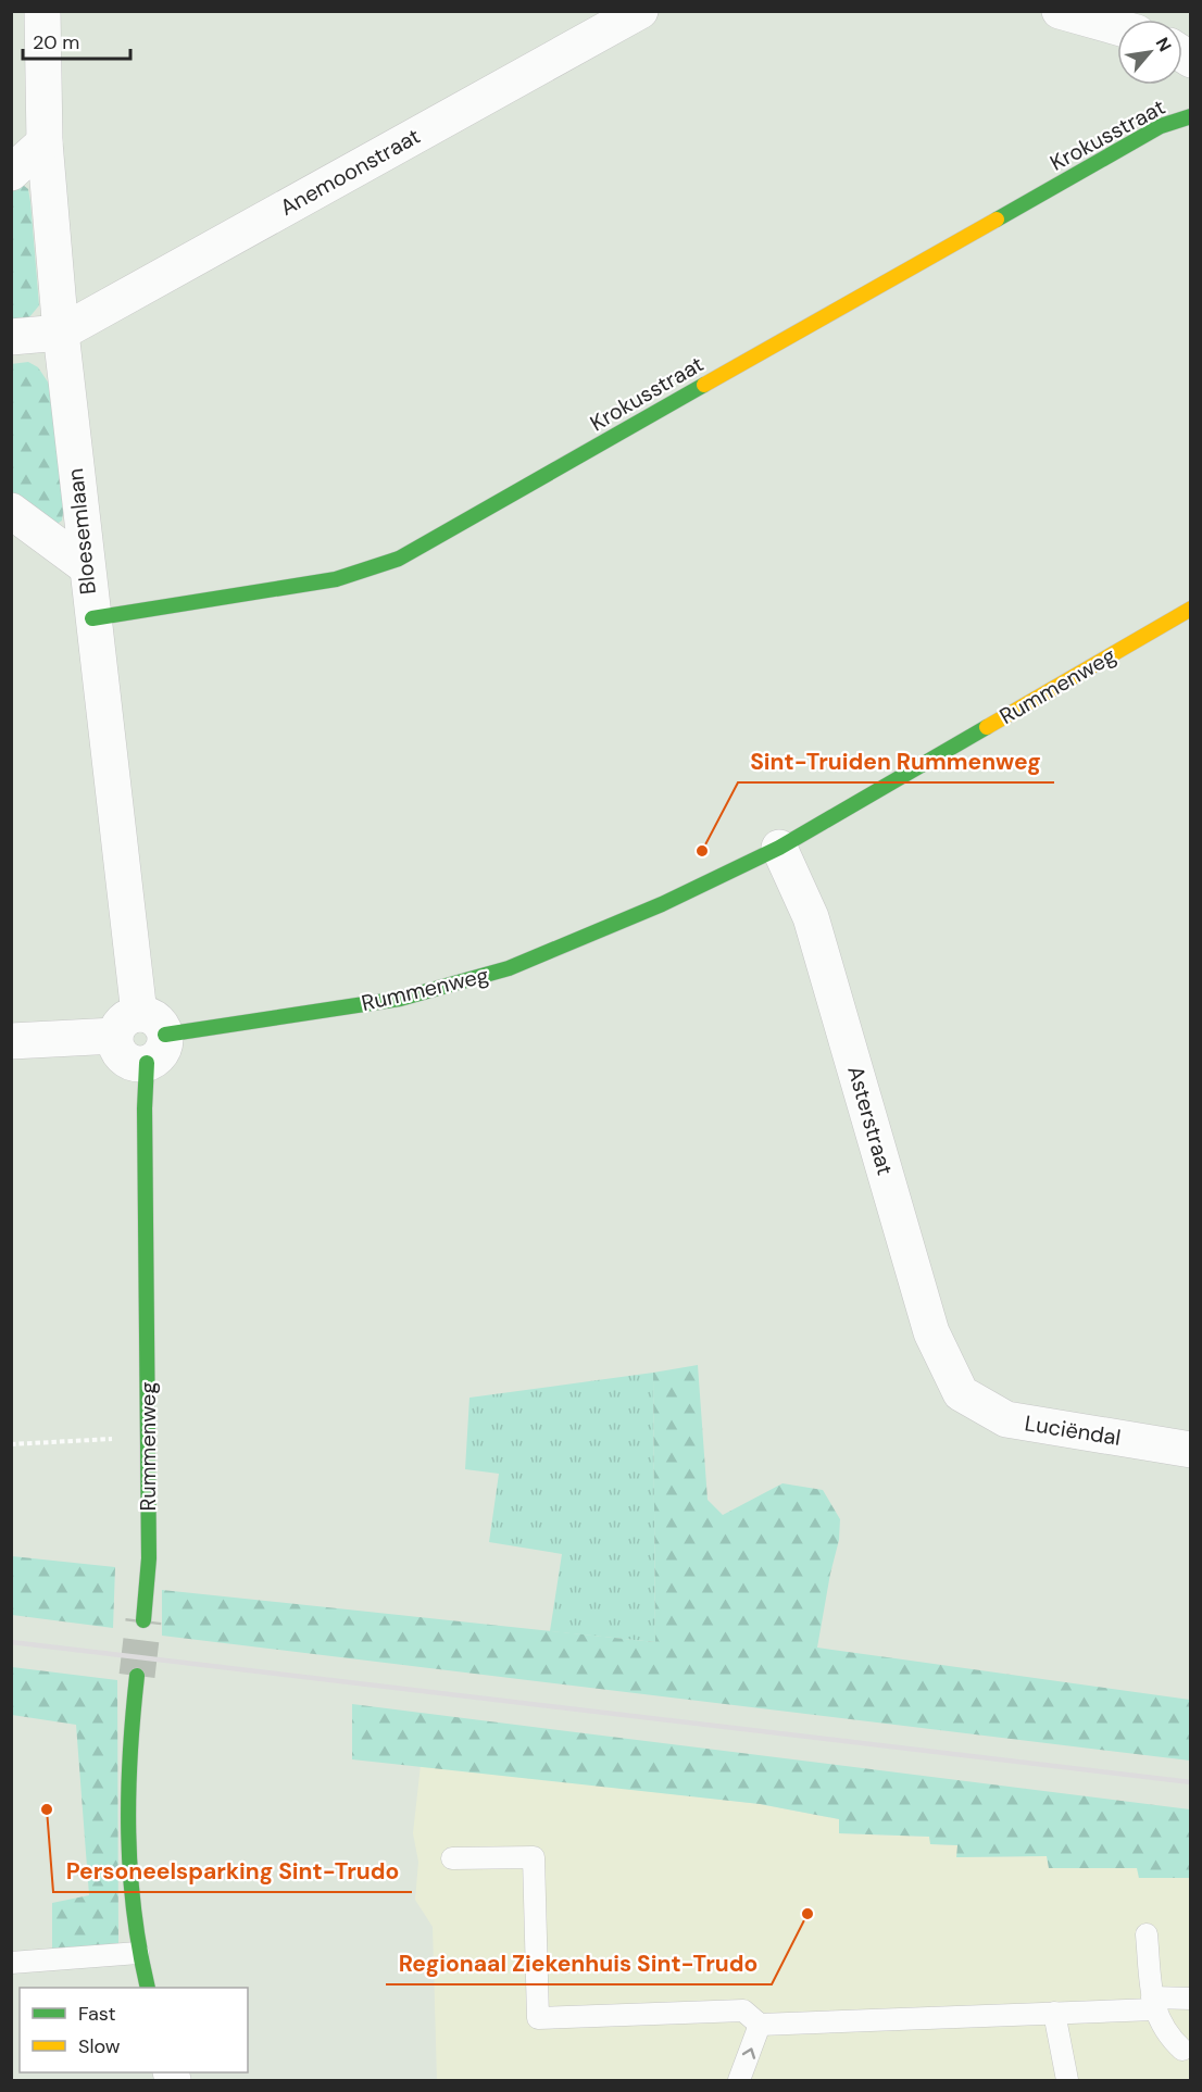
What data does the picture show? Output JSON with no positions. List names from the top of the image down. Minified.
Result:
{"streets":{"street":["Krokusstraat","Anemoonstraat","Bloesemlaan","Rummenweg","Asterstraat","Luciëndal"]},"crossings":[["Krokusstraat","Bloesemlaan"],["Anemoonstraat","Bloesemlaan"],["Bloesemlaan","Rummenweg"],["Rummenweg","Asterstraat"],["Asterstraat","Luciëndal"]],"places":["Sint-Truiden Rummenweg","Personeelsparking Sint-Trudo","Regionaal Ziekenhuis Sint-Trudo"],"legend":["Fast","Slow"],"scale_bar":"20 m","north":"top right"}
